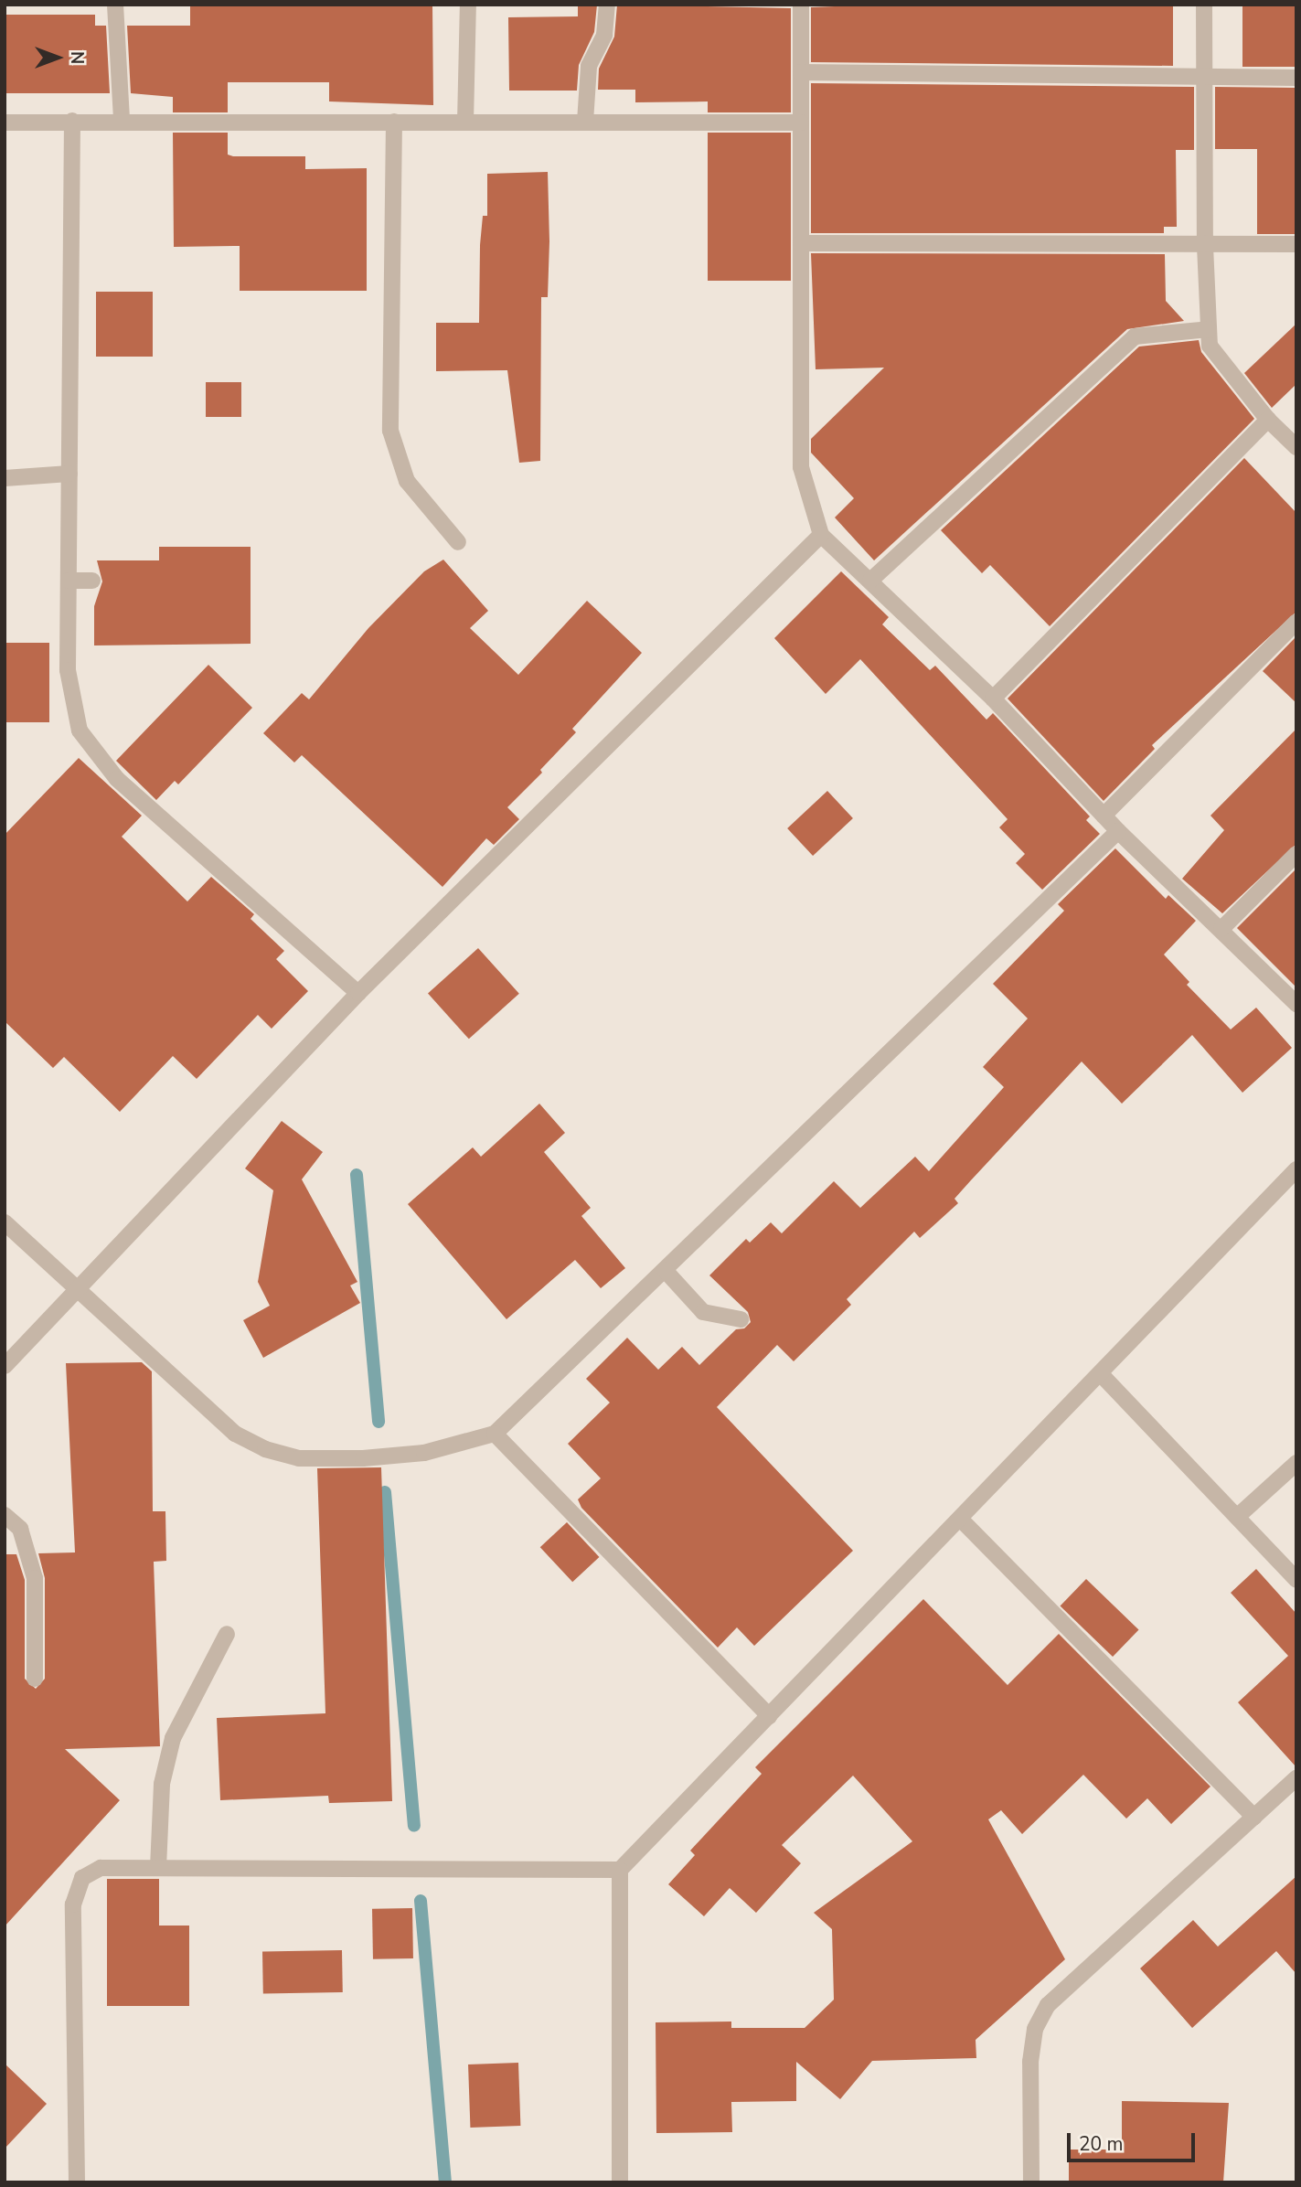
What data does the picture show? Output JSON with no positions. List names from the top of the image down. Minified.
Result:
{"scale_bar":"20 m","north":"right"}
